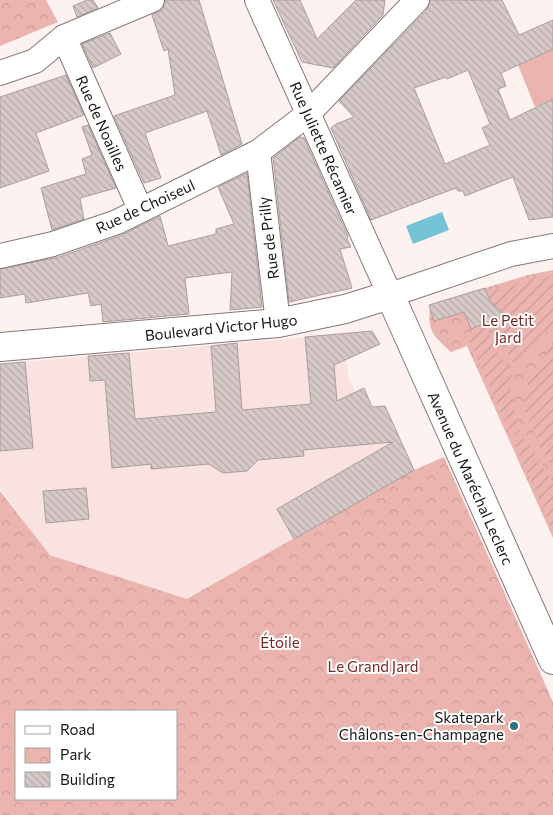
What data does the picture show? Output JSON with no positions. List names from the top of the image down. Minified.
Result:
{"streets":{"main road":["Boulevard Victor Hugo","Avenue du Maréchal Leclerc"],"street":["Rue de Noailles","Rue Juliette Récamier","Rue de Choiseul","Rue de Prilly"]},"crossings":[["Rue de Noailles","Rue de Choiseul"],["Rue Juliette Récamier","Rue de Choiseul"],["Rue Juliette Récamier","Boulevard Victor Hugo"],["Rue Juliette Récamier","Avenue du Maréchal Leclerc"],["Rue de Choiseul","Rue de Prilly"],["Rue de Prilly","Boulevard Victor Hugo"],["Boulevard Victor Hugo","Avenue du Maréchal Leclerc"]],"parks":["Le Petit Jard","Étoile","Le Grand Jard"],"places":["Skatepark Châlons-en-Champagne"],"legend":["Road","Park","Building"]}
